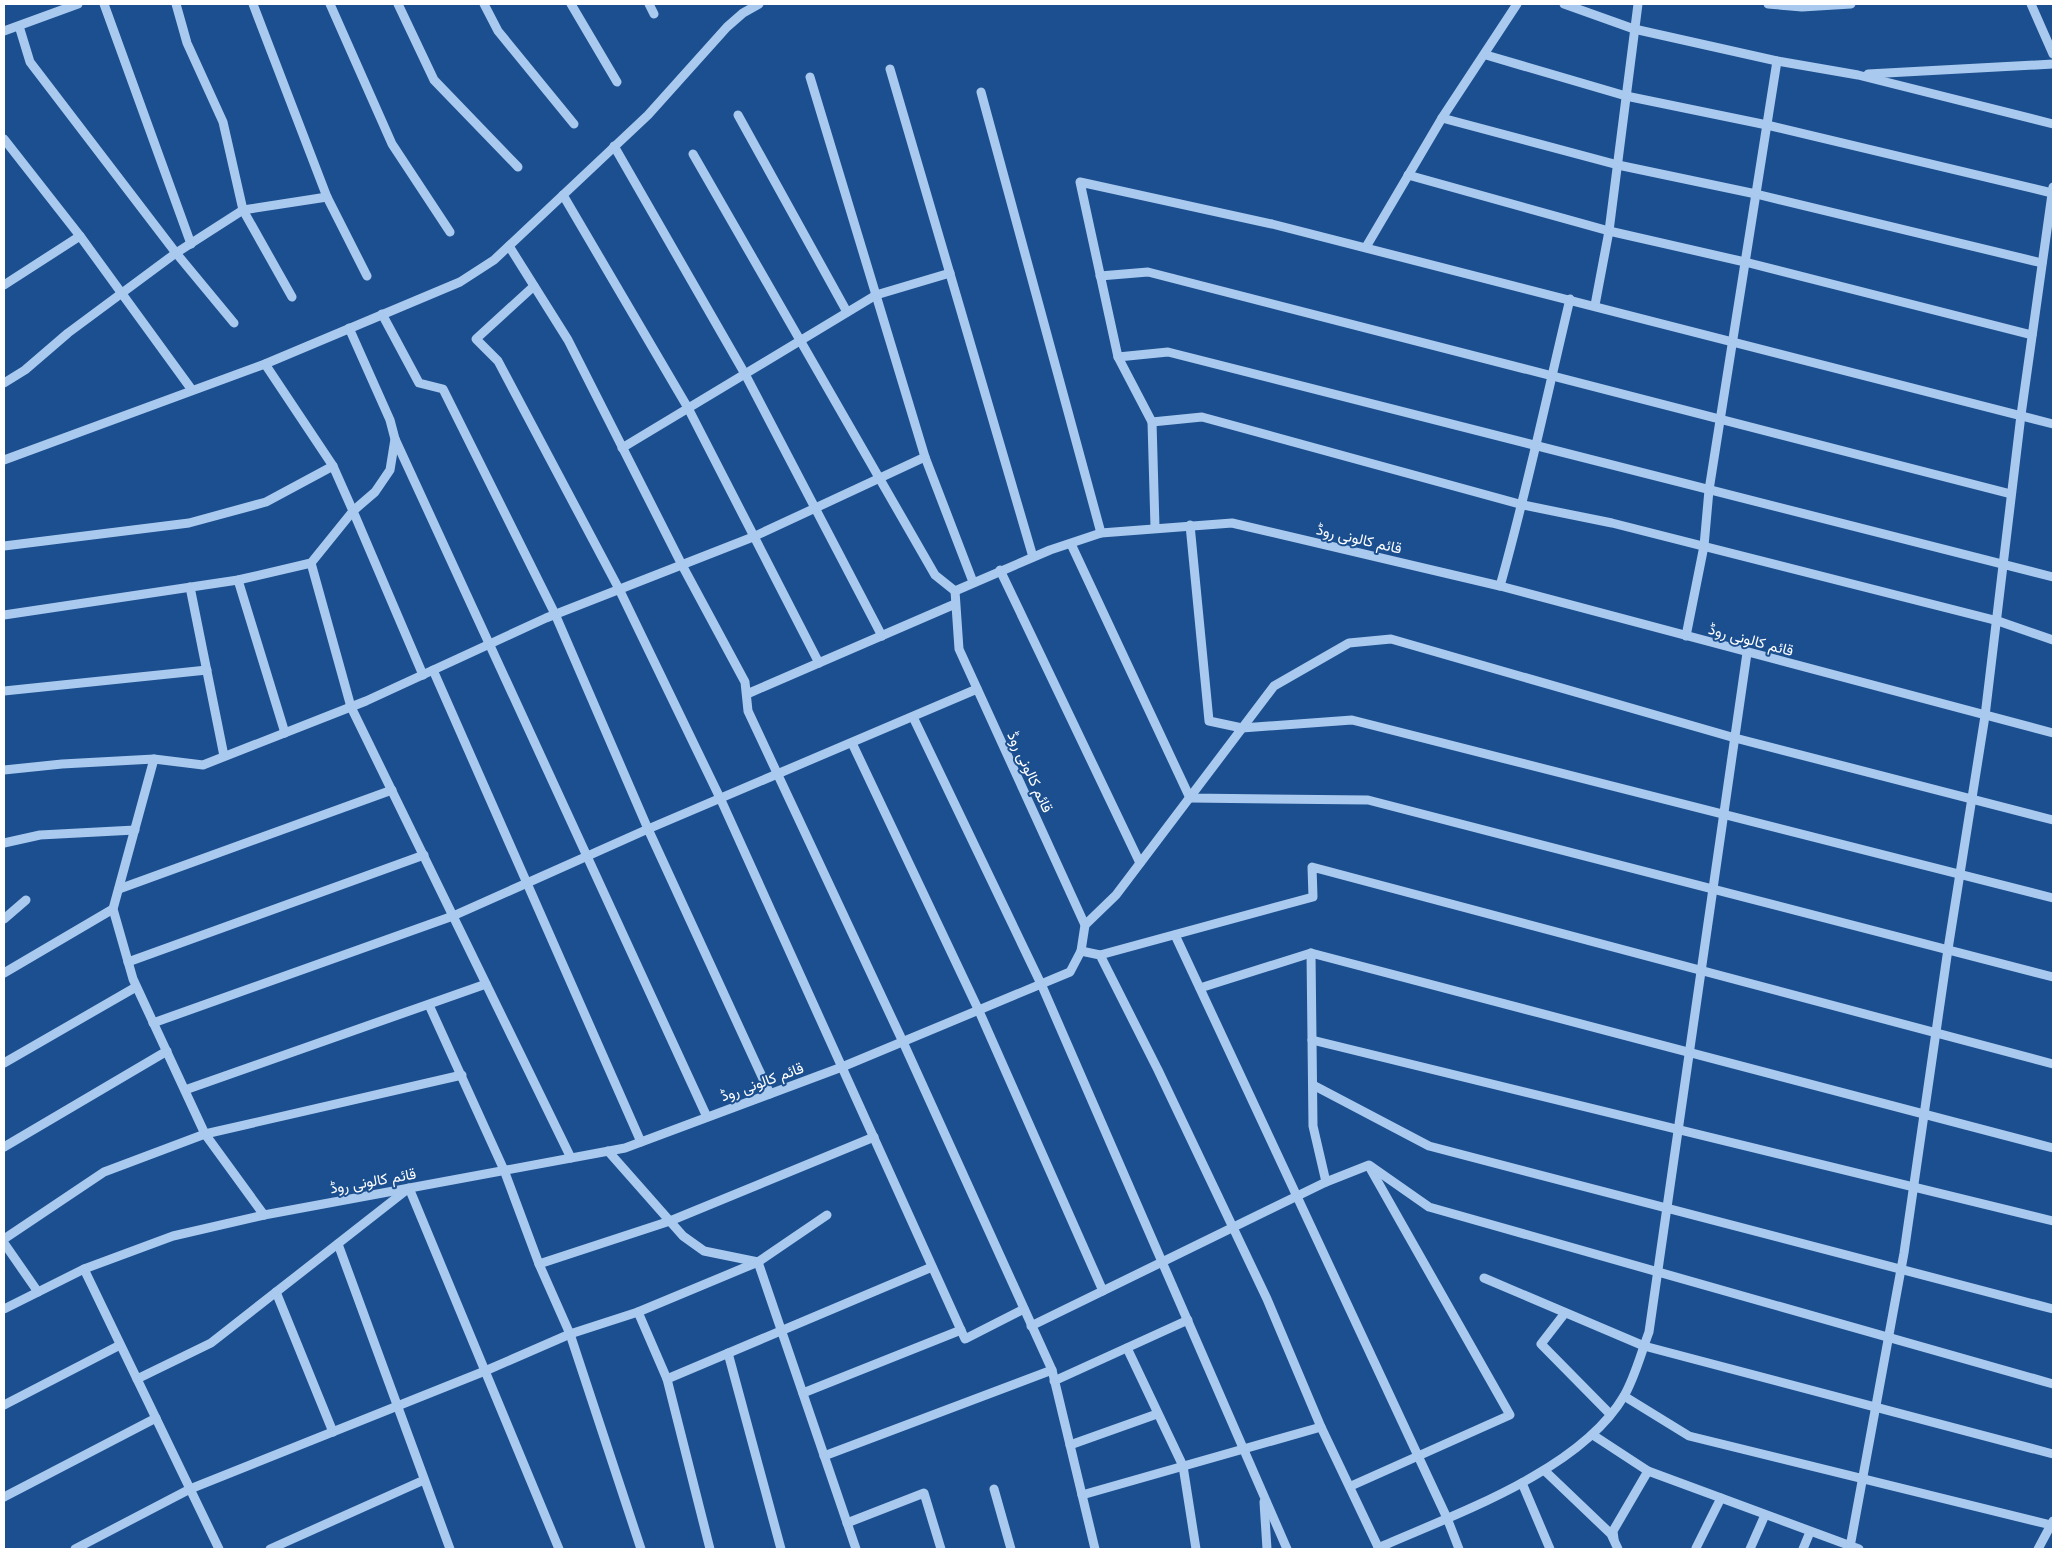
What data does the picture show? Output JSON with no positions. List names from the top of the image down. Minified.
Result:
{"streets":{"street":["قائم کالونی روڈ"]}}
